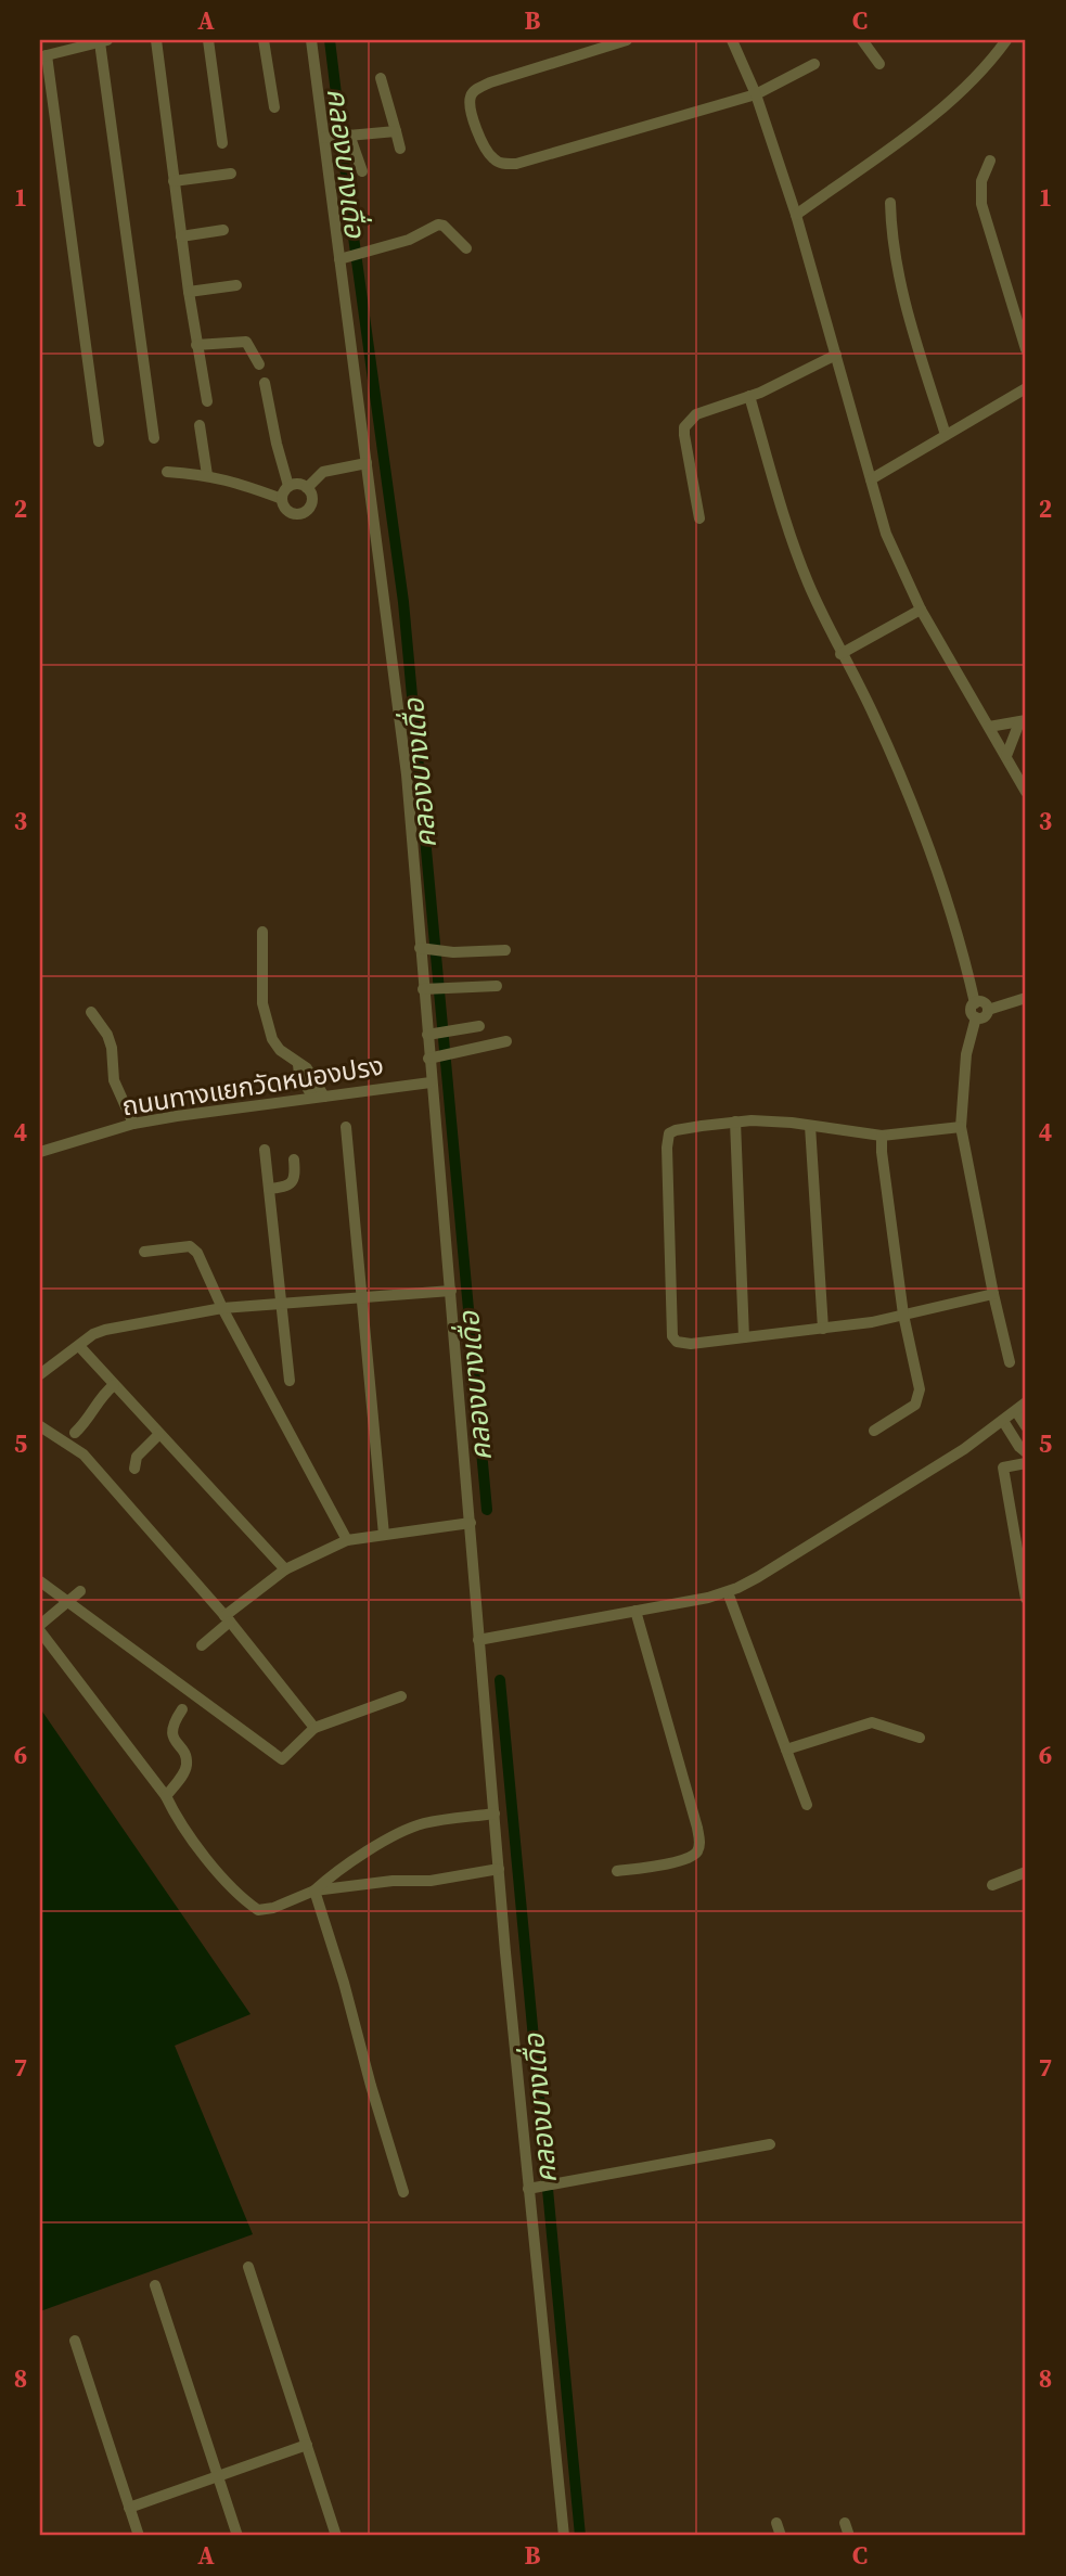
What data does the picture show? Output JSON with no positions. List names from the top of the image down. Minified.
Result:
{"streets":{"street":["ถนนทางแยกวัดหนองปรง"]},"water":["คลองบางเดื่อ"],"grid":{"columns":["A","B","C"],"rows":["1","2","3","4","5","6","7","8"]}}
